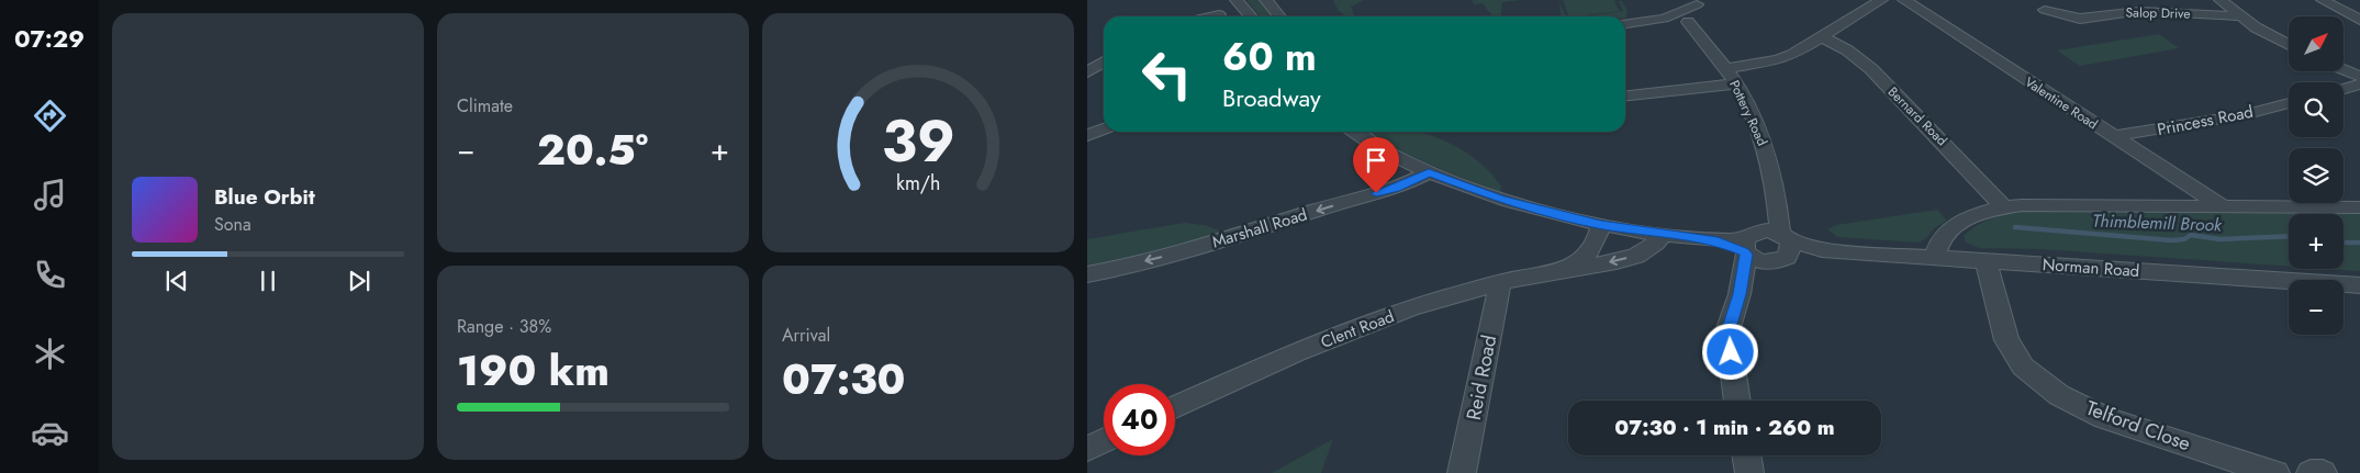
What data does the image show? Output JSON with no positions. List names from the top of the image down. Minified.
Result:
{"streets":{"street":["Salop Drive","Valentine Road","Pottery Road","Bernard Road","Princess Road","Marshall Road","Norman Road","Clent Road","Reid Road","Telford Close"]},"crossings":[["Valentine Road","Princess Road"],["Pottery Road","Norman Road"],["Norman Road","Telford Close"],["Clent Road","Reid Road"]],"one_way":["Marshall Road"],"water":["Thimblemill Brook"],"north":"top right","page":{"tabs":"07:29","tile":["Climate",["Range · 38%","190 km"],["Arrival","07:30"]],"map_buttons":["+","−"],"turn":["60 m","Broadway"],"heat":["−","20.5°","+"],"song":["Blue Orbit","Sona"],"limit":"40","trip":"07:30 · 1 min · 260 m","gauge":["39","km/h"]}}
